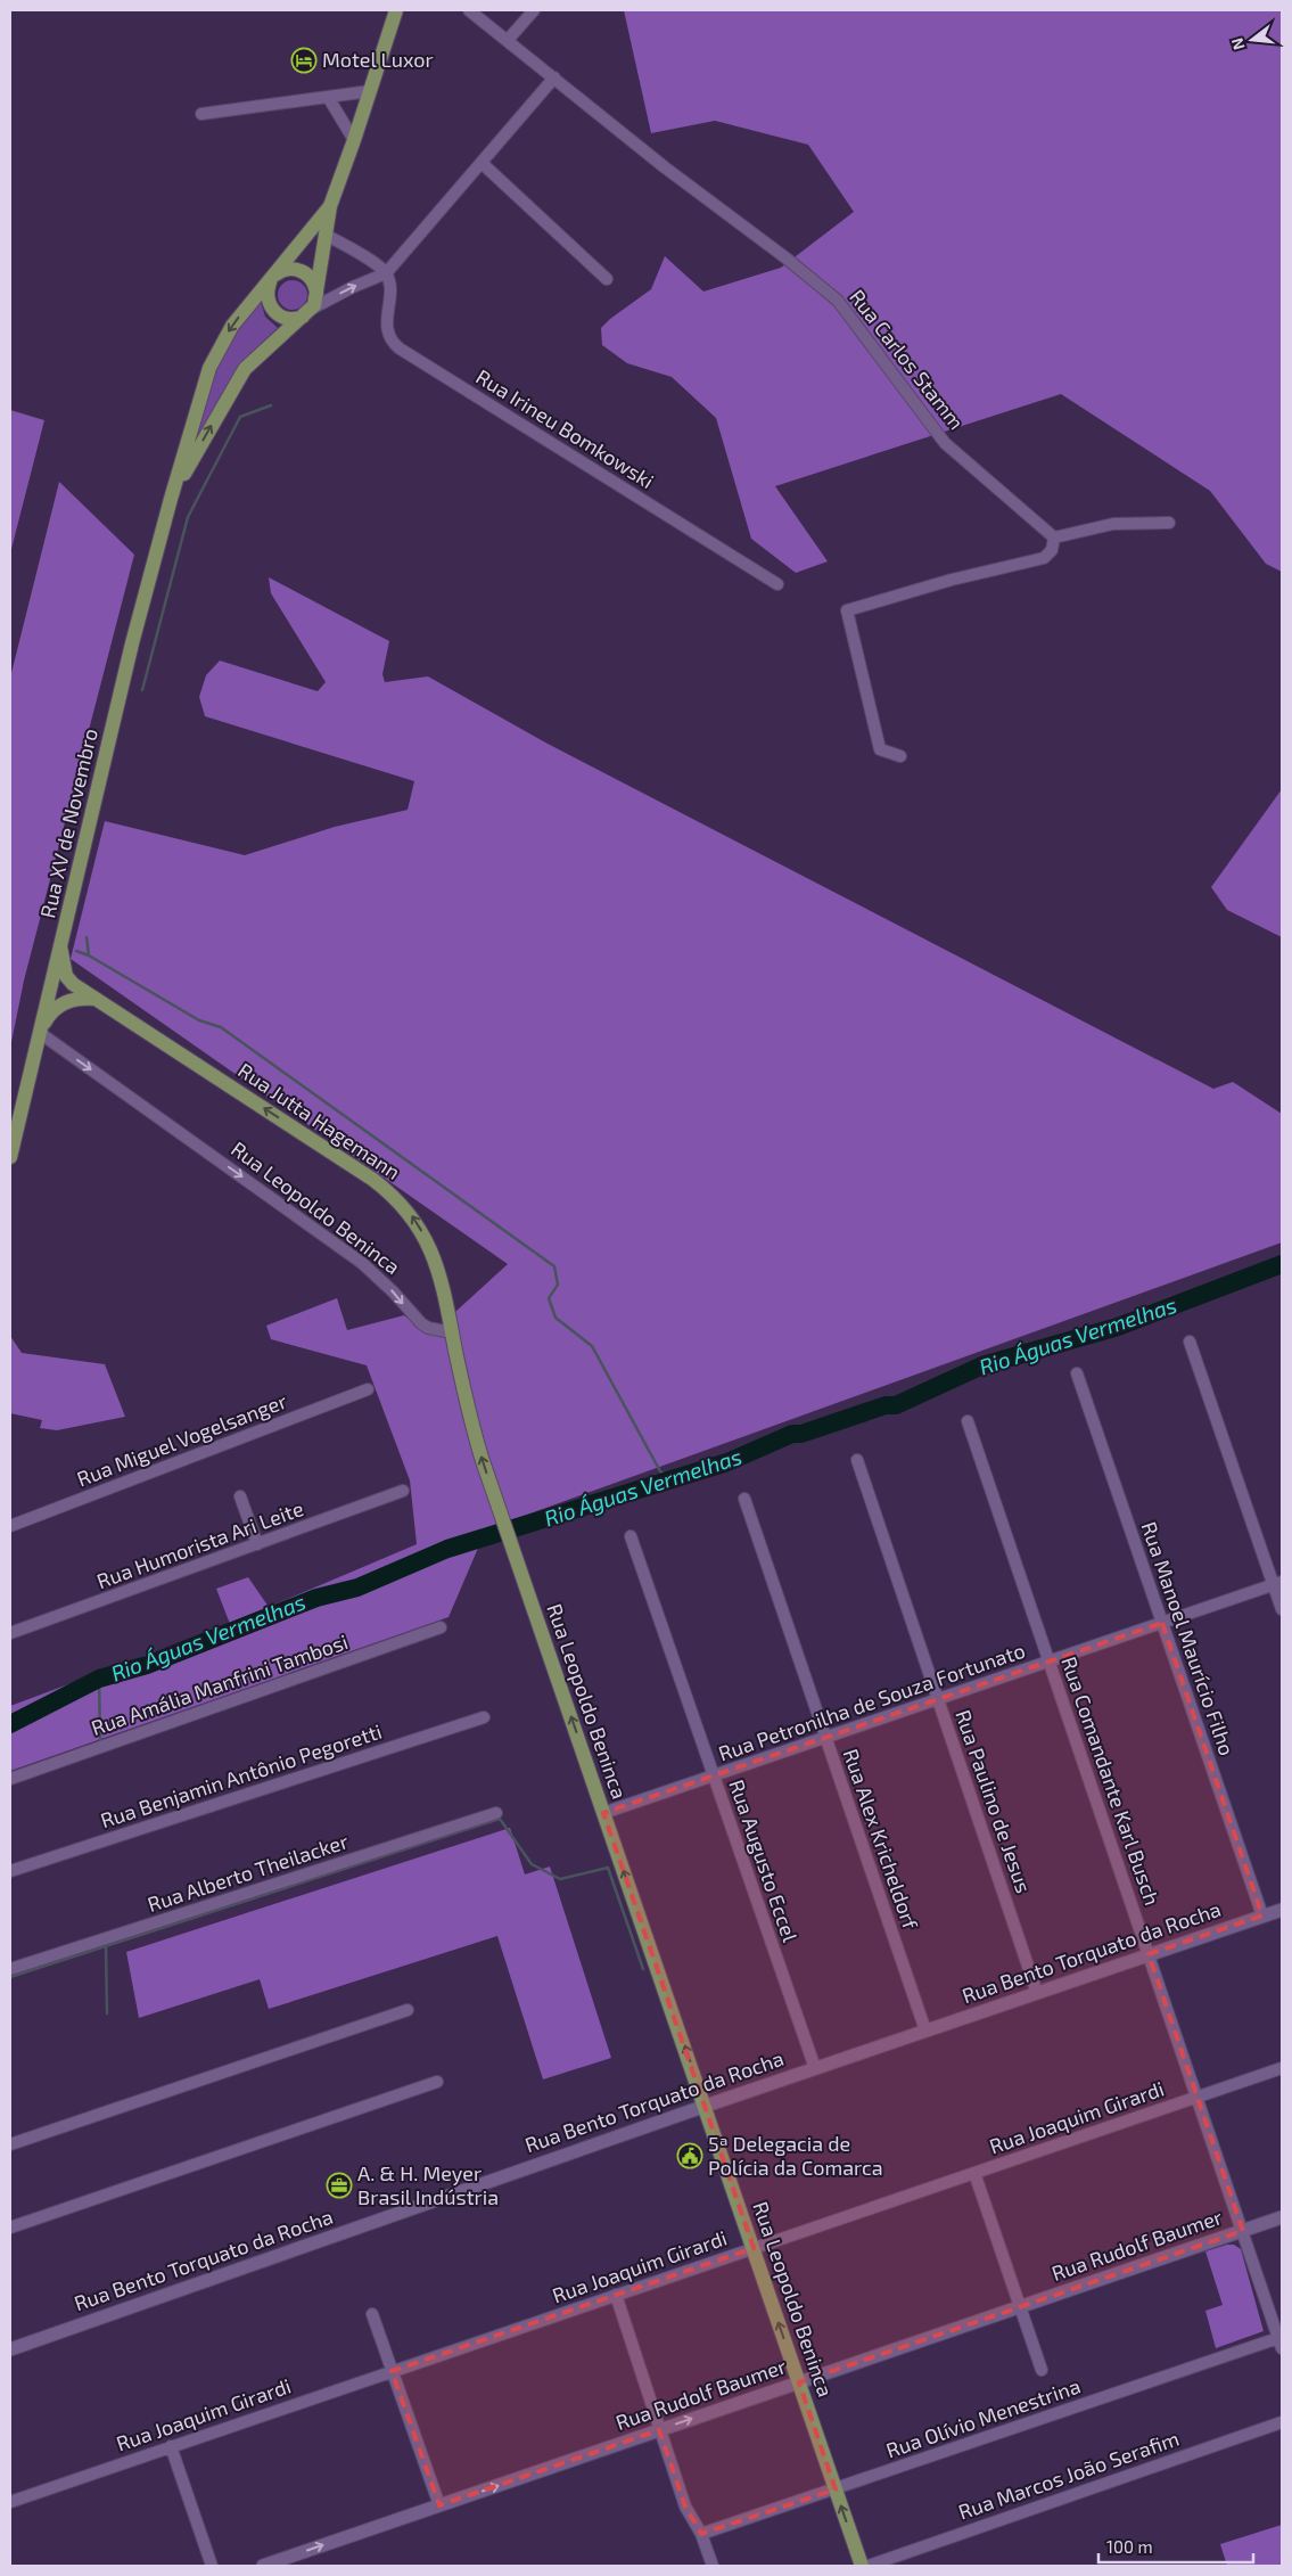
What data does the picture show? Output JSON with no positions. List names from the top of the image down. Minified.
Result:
{"streets":{"main road":["Rua XV de Novembro","Rua Jutta Hagemann","Rua Leopoldo Beninca"],"street":["Rua Carlos Stamm","Rua Irineu Bomkowski","Rua Miguel Vogelsanger","Rua Humorista Ari Leite","Rua Manoel Maurício Filho","Rua Amália Manfrini Tambosi","Rua Petronilha de Souza Fortunato","Rua Benjamin Antônio Pegoretti","Rua Comandante Karl Busch","Rua Paulino de Jesus","Rua Alex Kricheldorf","Rua Augusto Eccel","Rua Alberto Theilacker","Rua Bento Torquato da Rocha","Rua Joaquim Girardi","Rua Rudolf Baumer","Rua Olívio Menestrina","Rua Marcos João Serafim"]},"crossings":[["Rua XV de Novembro","Rua Jutta Hagemann"],["Rua XV de Novembro","Rua Leopoldo Beninca"],["Rua Jutta Hagemann","Rua Leopoldo Beninca"],["Rua Leopoldo Beninca","Rua Petronilha de Souza Fortunato"],["Rua Leopoldo Beninca","Rua Bento Torquato da Rocha"],["Rua Leopoldo Beninca","Rua Joaquim Girardi"],["Rua Leopoldo Beninca","Rua Rudolf Baumer"],["Rua Leopoldo Beninca","Rua Olívio Menestrina"],["Rua Manoel Maurício Filho","Rua Petronilha de Souza Fortunato"],["Rua Manoel Maurício Filho","Rua Bento Torquato da Rocha"],["Rua Petronilha de Souza Fortunato","Rua Comandante Karl Busch"],["Rua Petronilha de Souza Fortunato","Rua Paulino de Jesus"],["Rua Petronilha de Souza Fortunato","Rua Alex Kricheldorf"],["Rua Petronilha de Souza Fortunato","Rua Augusto Eccel"],["Rua Comandante Karl Busch","Rua Bento Torquato da Rocha"],["Rua Comandante Karl Busch","Rua Joaquim Girardi"],["Rua Comandante Karl Busch","Rua Rudolf Baumer"],["Rua Comandante Karl Busch","Rua Olívio Menestrina"],["Rua Paulino de Jesus","Rua Bento Torquato da Rocha"],["Rua Alex Kricheldorf","Rua Bento Torquato da Rocha"],["Rua Augusto Eccel","Rua Bento Torquato da Rocha"]],"one_way":["Rua Jutta Hagemann","Rua Rudolf Baumer"],"water":["Rio Águas Vermelhas"],"places":{"hotel":["Motel Luxor"],"public building":["5ª Delegacia de Polícia da Comarca"],"office":["A. & H. Meyer Brasil Indústria"]},"scale_bar":"100 m","north":"left"}
